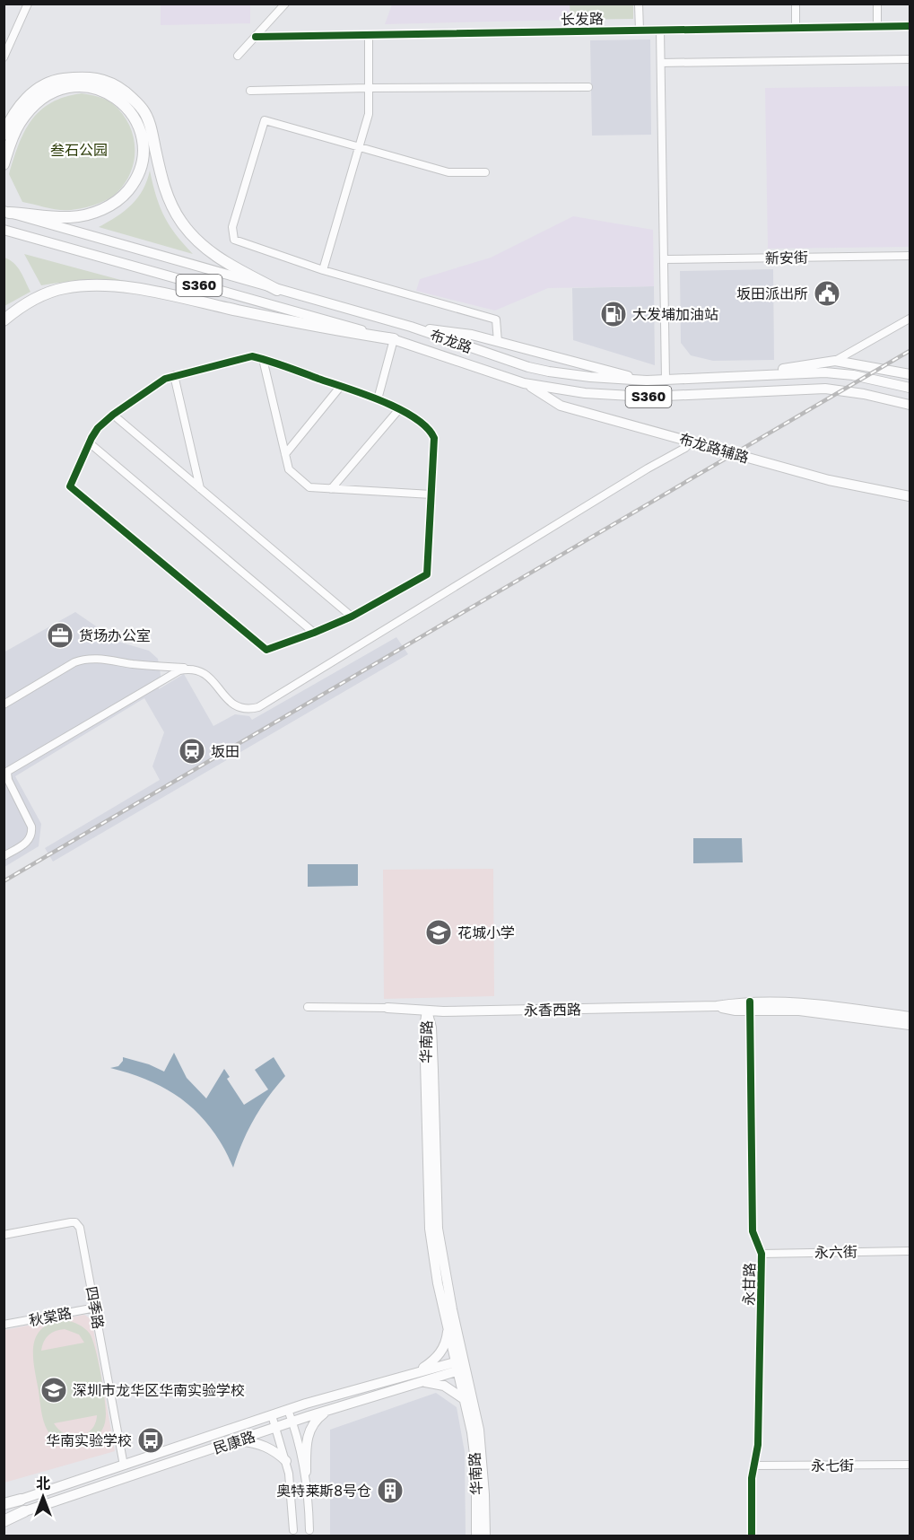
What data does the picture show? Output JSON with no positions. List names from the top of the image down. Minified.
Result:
{"streets":{"main road":["S360","布龙路","布龙路辅路","永香西路","华南路","民康路"],"street":["长发路","新安街","永六街","永甘路","四季路","秋棠路","永七街"]},"crossings":[["布龙路","布龙路辅路"],["永香西路","华南路"],["永香西路","永甘路"],["华南路","民康路"],["永六街","永甘路"],["永甘路","永七街"],["四季路","秋棠路"],["四季路","民康路"]],"parks":["叁石公园"],"places":{"public building":["坂田派出所"],"fuel station":["大发埔加油站"],"office":["货场办公室"],"station":["坂田"],"school or university":["花城小学","深圳市龙华区华南实验学校"],"bus stop":["华南实验学校"],"building":["奥特莱斯8号仓"]},"north":"top"}
